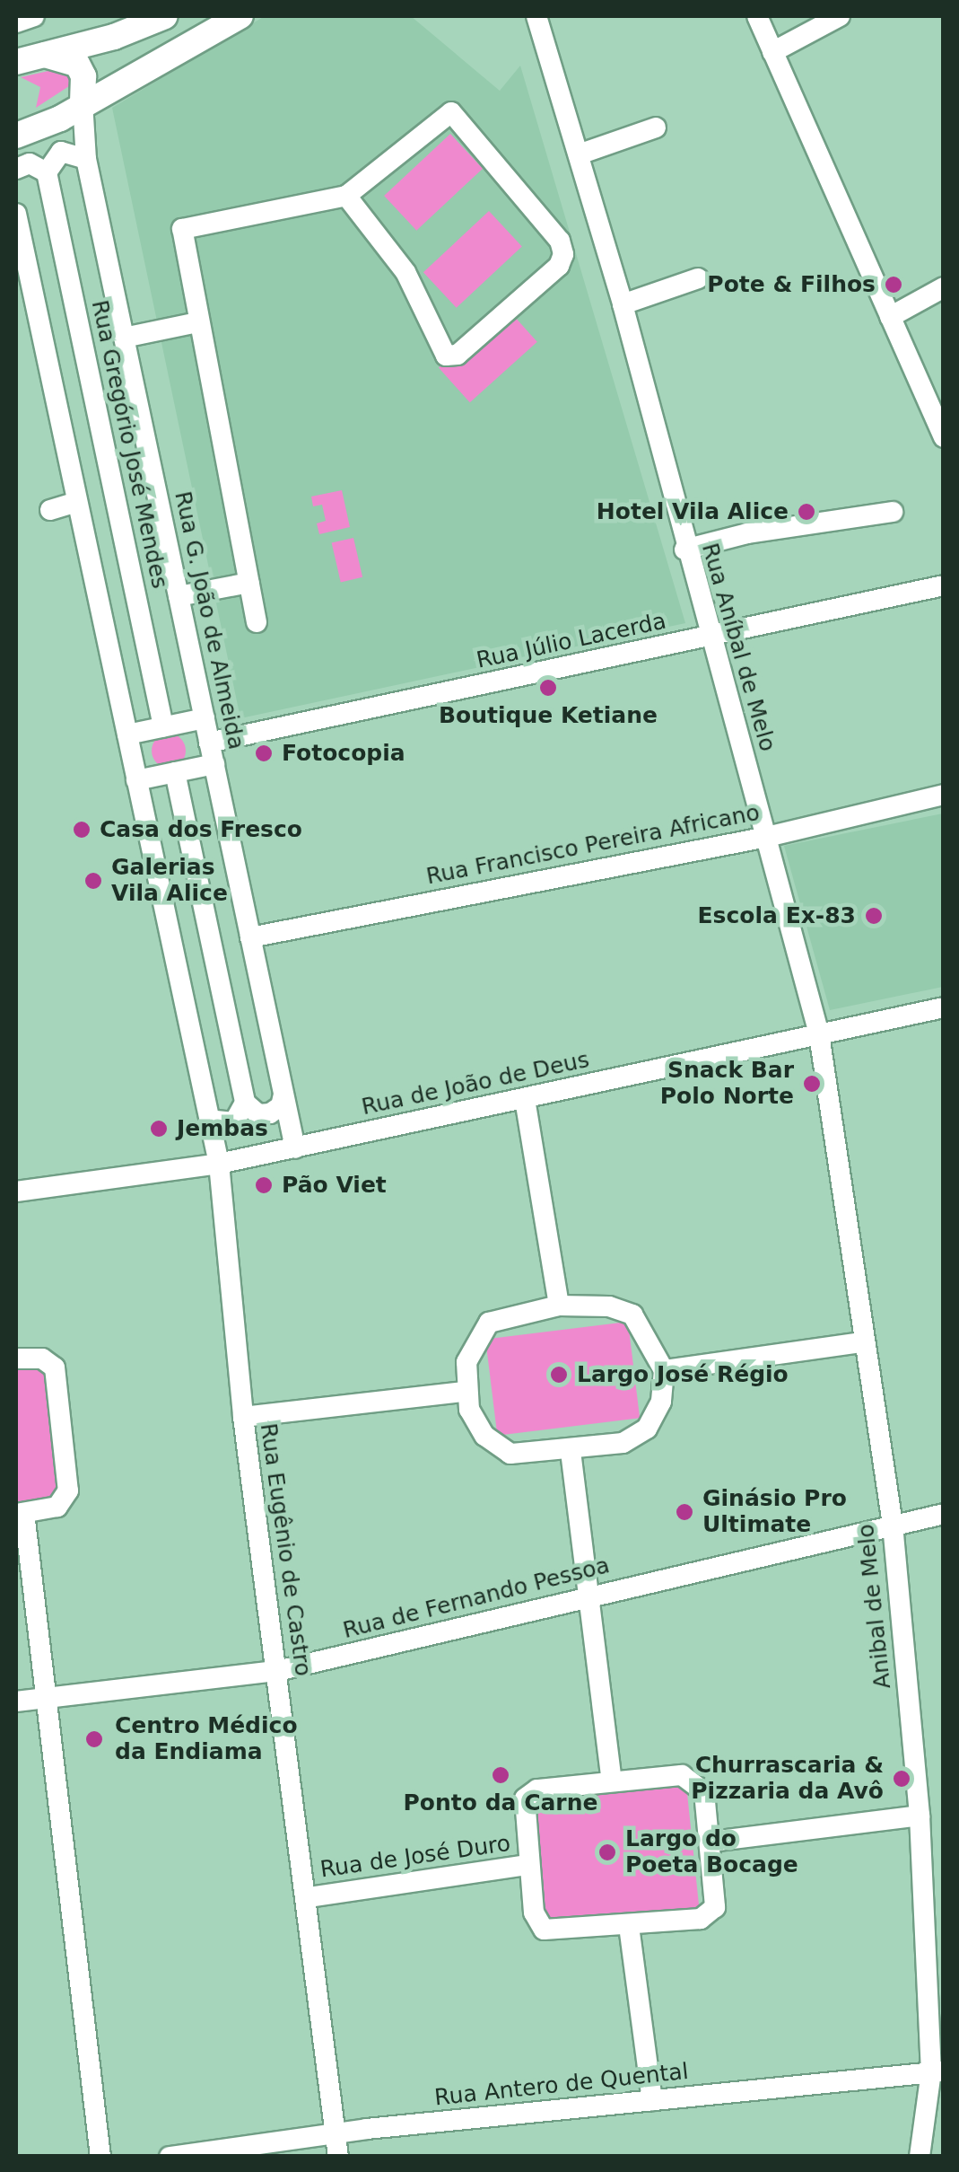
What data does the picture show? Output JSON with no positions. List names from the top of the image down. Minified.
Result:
{"streets":{"street":["Rua Gregório José Mendes","Rua G. João de Almeida","Rua Júlio Lacerda","Rua Aníbal de Melo","Rua Francisco Pereira Africano","Rua de João de Deus","Rua Eugênio de Castro","Rua de Fernando Pessoa","Anibal de Melo","Rua de José Duro","Rua Antero de Quental"]},"crossings":[["Rua G. João de Almeida","Rua Júlio Lacerda"],["Rua G. João de Almeida","Rua Francisco Pereira Africano"],["Rua G. João de Almeida","Rua de João de Deus"],["Rua Júlio Lacerda","Rua Aníbal de Melo"],["Rua Aníbal de Melo","Rua Francisco Pereira Africano"],["Rua Aníbal de Melo","Rua de João de Deus"],["Rua Aníbal de Melo","Anibal de Melo"],["Rua de João de Deus","Rua Eugênio de Castro"],["Rua de João de Deus","Anibal de Melo"],["Rua Eugênio de Castro","Rua de Fernando Pessoa"],["Rua Eugênio de Castro","Rua de José Duro"],["Rua Eugênio de Castro","Rua Antero de Quental"],["Rua de Fernando Pessoa","Anibal de Melo"],["Anibal de Melo","Rua Antero de Quental"]],"places":["Pote & Filhos","Hotel Vila Alice","Boutique Ketiane","Fotocopia","Casa dos Fresco","Galerias Vila Alice","Escola Ex-83","Snack Bar Polo Norte","Jembas","Pão Viet","Largo José Régio","Ginásio Pro Ultimate","Centro Médico da Endiama","Ponto da Carne","Churrascaria & Pizzaria da Avô","Largo do Poeta Bocage"]}
